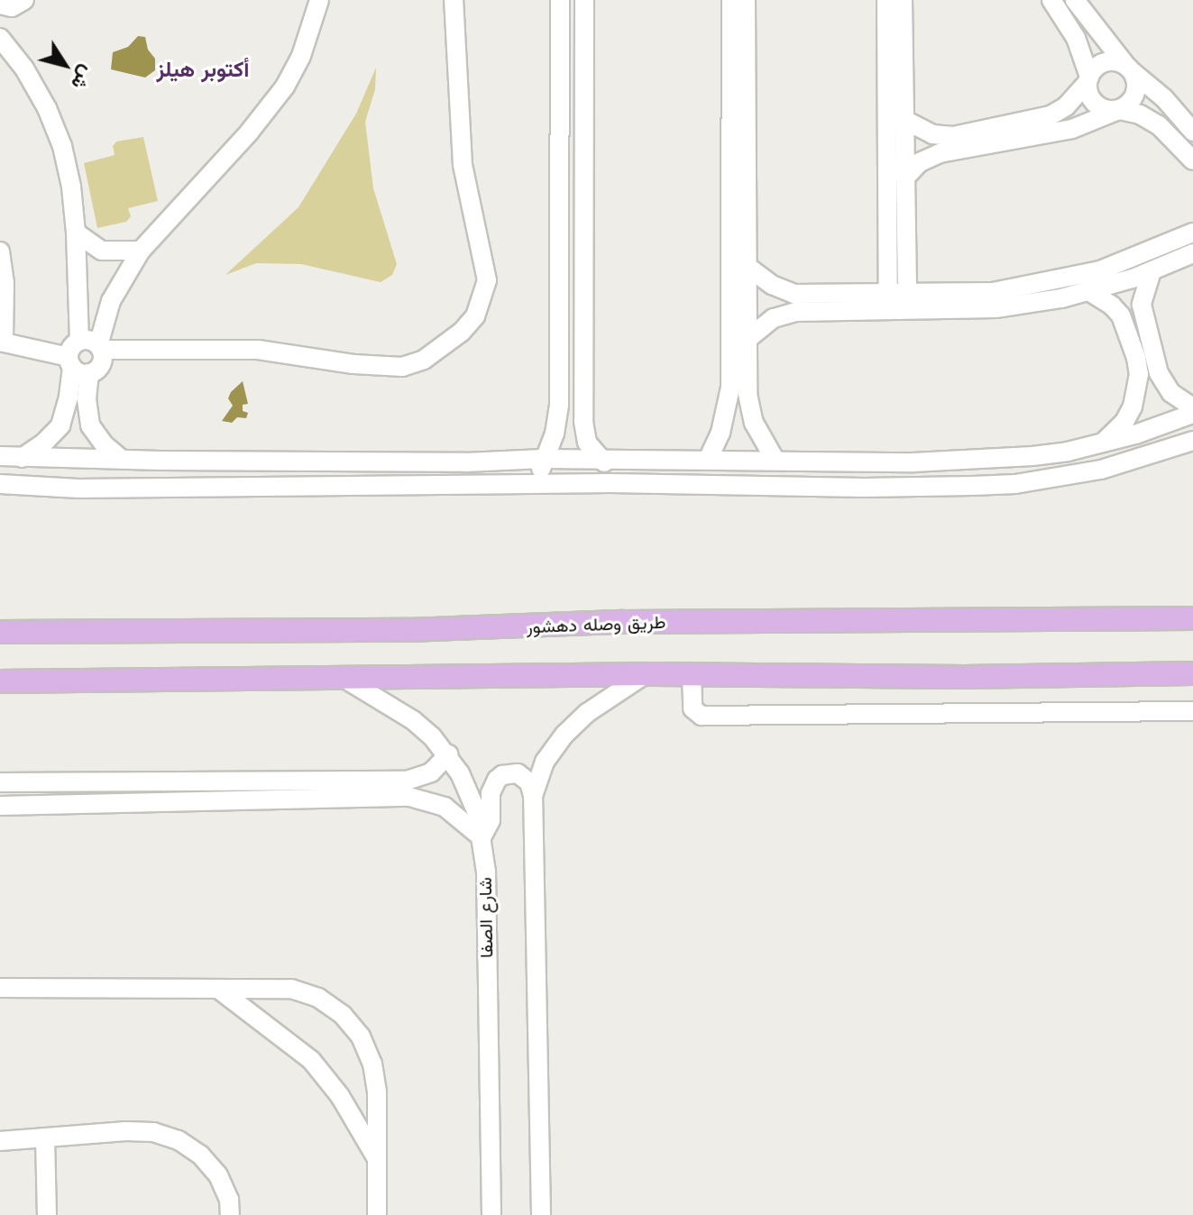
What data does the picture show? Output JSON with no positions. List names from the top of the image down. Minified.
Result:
{"streets":{"main road":["طريق وصله دهشور"],"street":["شارع الصفا"]},"districts":["أكتوبر هيلز"],"north":"bottom right"}
